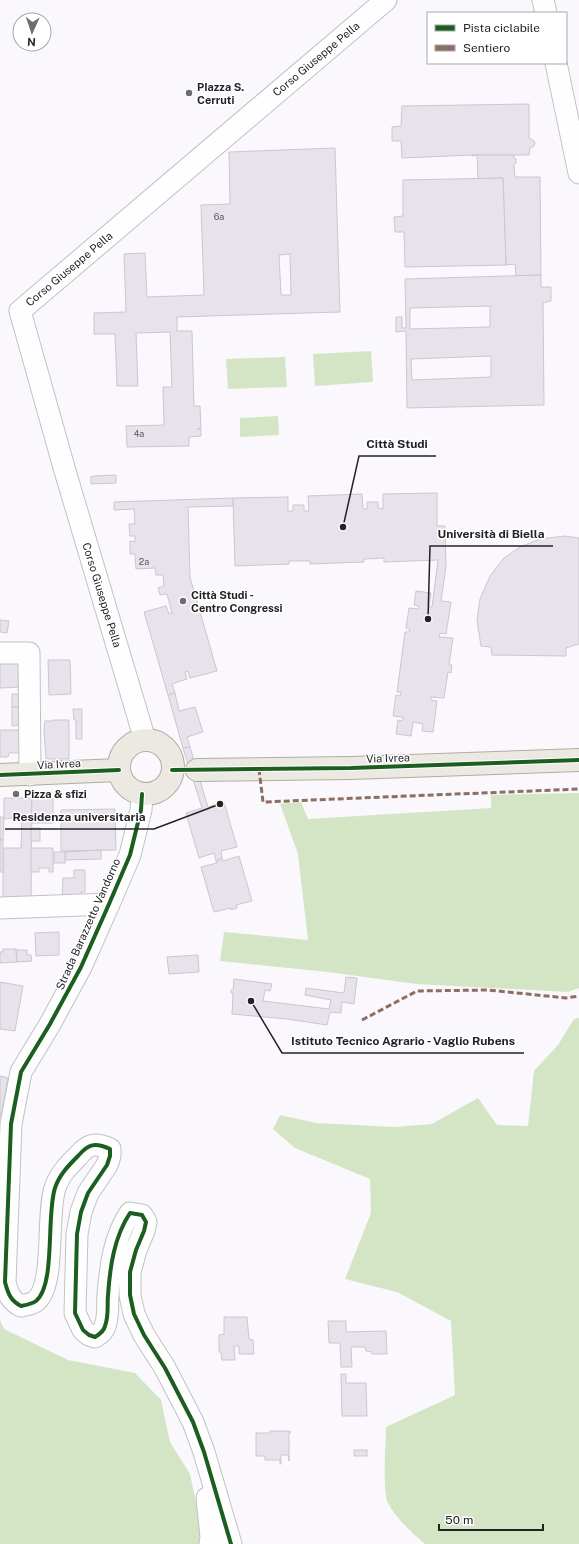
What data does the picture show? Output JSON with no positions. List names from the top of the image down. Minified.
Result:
{"streets":{"main road":["Via Ivrea"],"street":["Corso Giuseppe Pella","Strada Barazzetto Vandorno"]},"places":["PIazza S. Cerruti","Città Studi","Città Studi - Centro Congressi","Università di Biella","Pizza & sfizi","Residenza universitaria","Istituto Tecnico Agrario - Vaglio Rubens"],"house_numbers":["6a","4a","2a"],"legend":["Pista ciclabile","Sentiero"],"scale_bar":"50 m","north":"bottom"}
